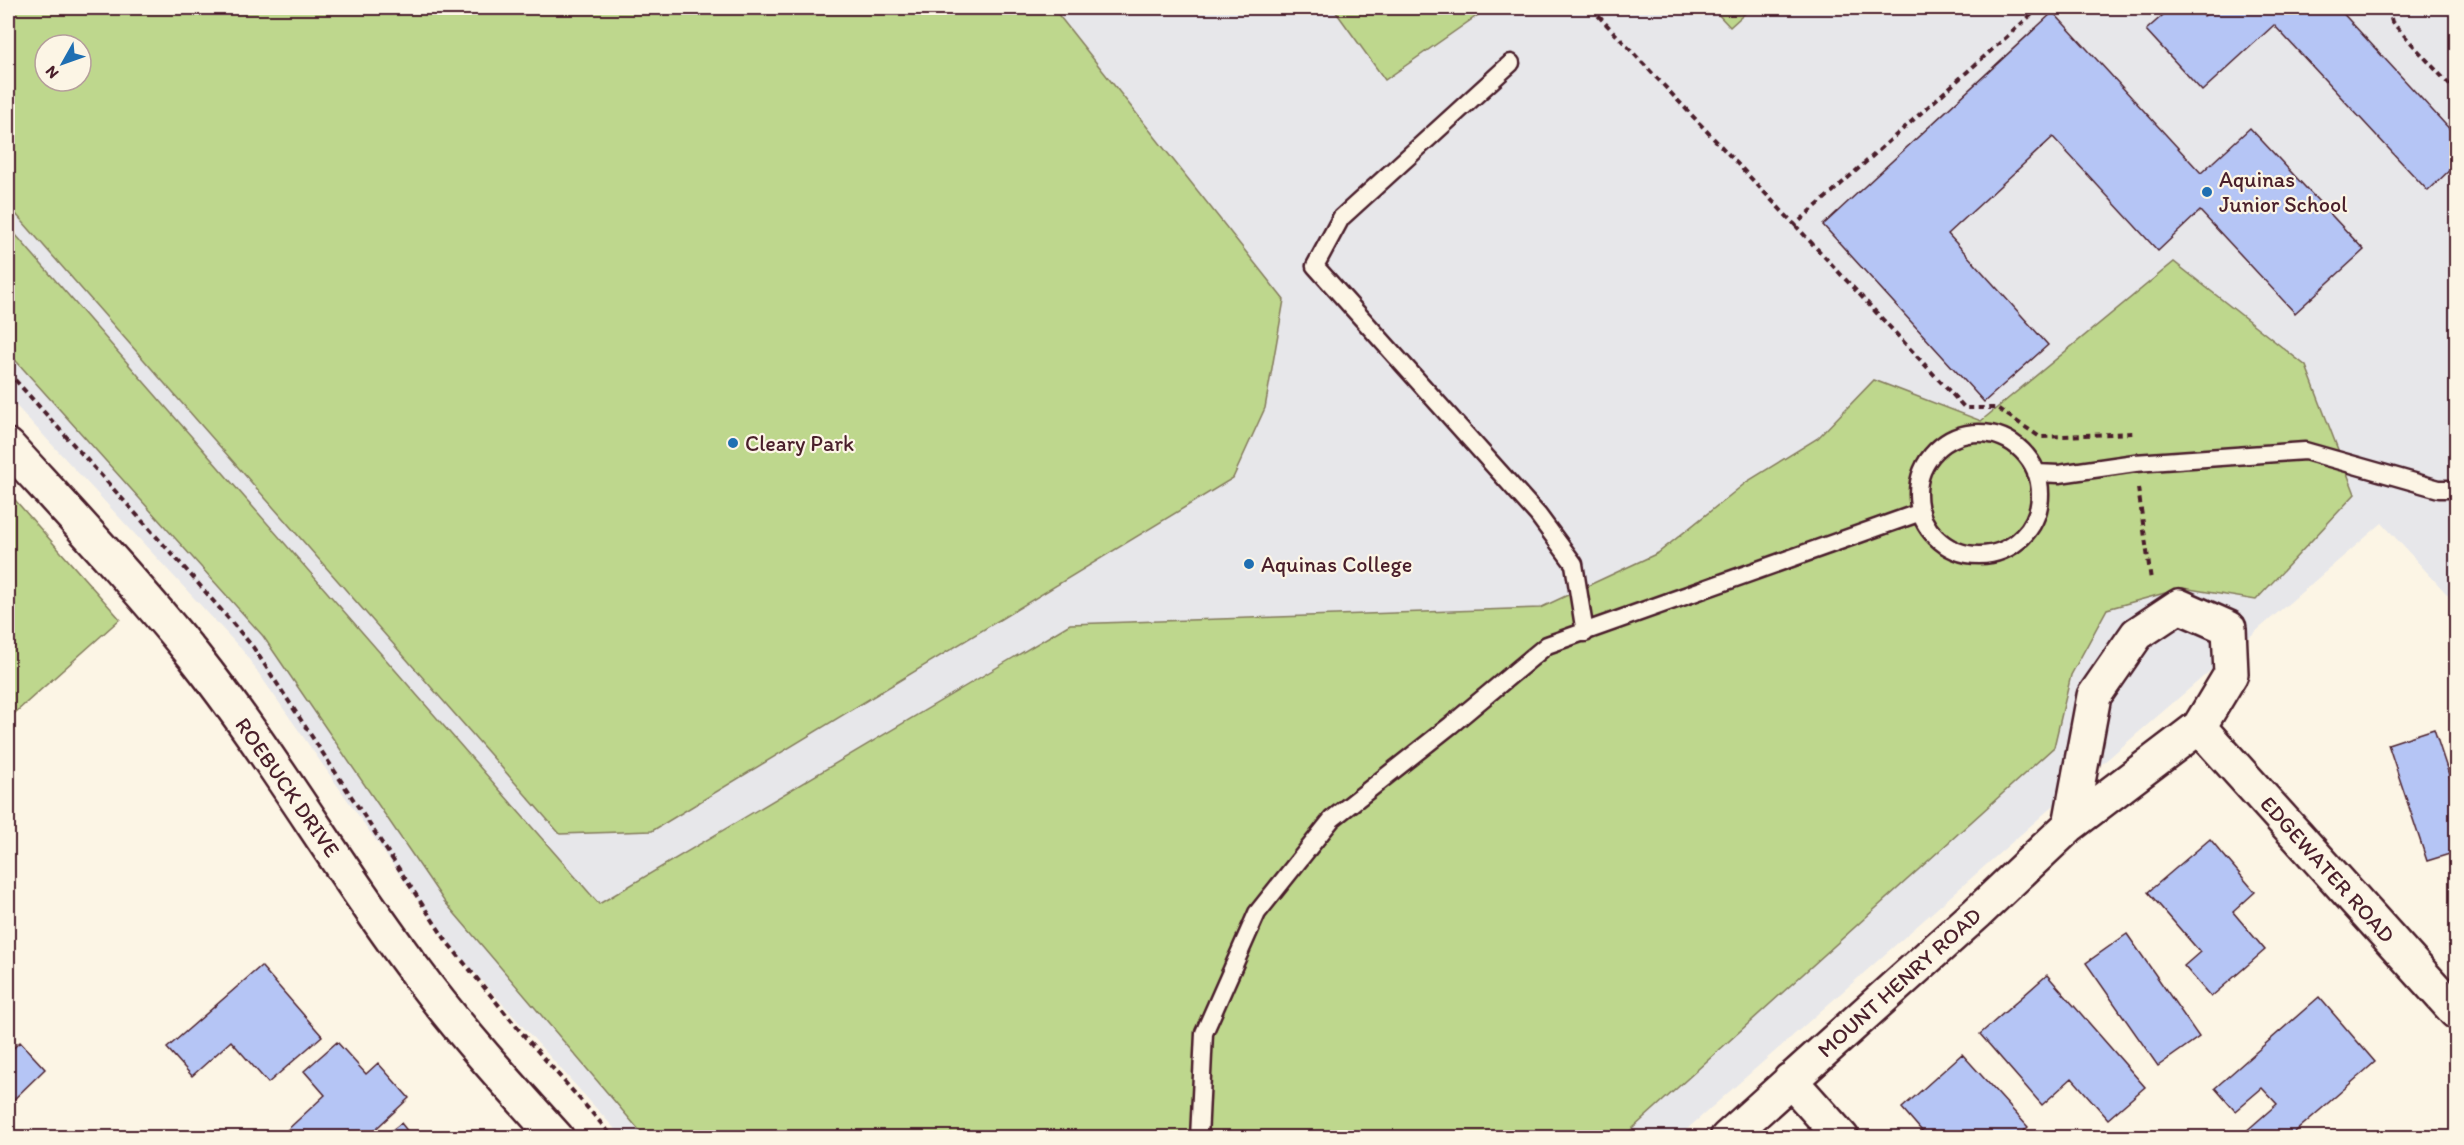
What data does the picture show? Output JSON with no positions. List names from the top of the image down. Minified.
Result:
{"streets":{"street":["ROEBUCK DRIVE","EDGEWATER ROAD","MOUNT HENRY ROAD"]},"crossings":[["EDGEWATER ROAD","MOUNT HENRY ROAD"]],"places":["Aquinas Junior School","Cleary Park","Aquinas College"],"north":"bottom left"}
